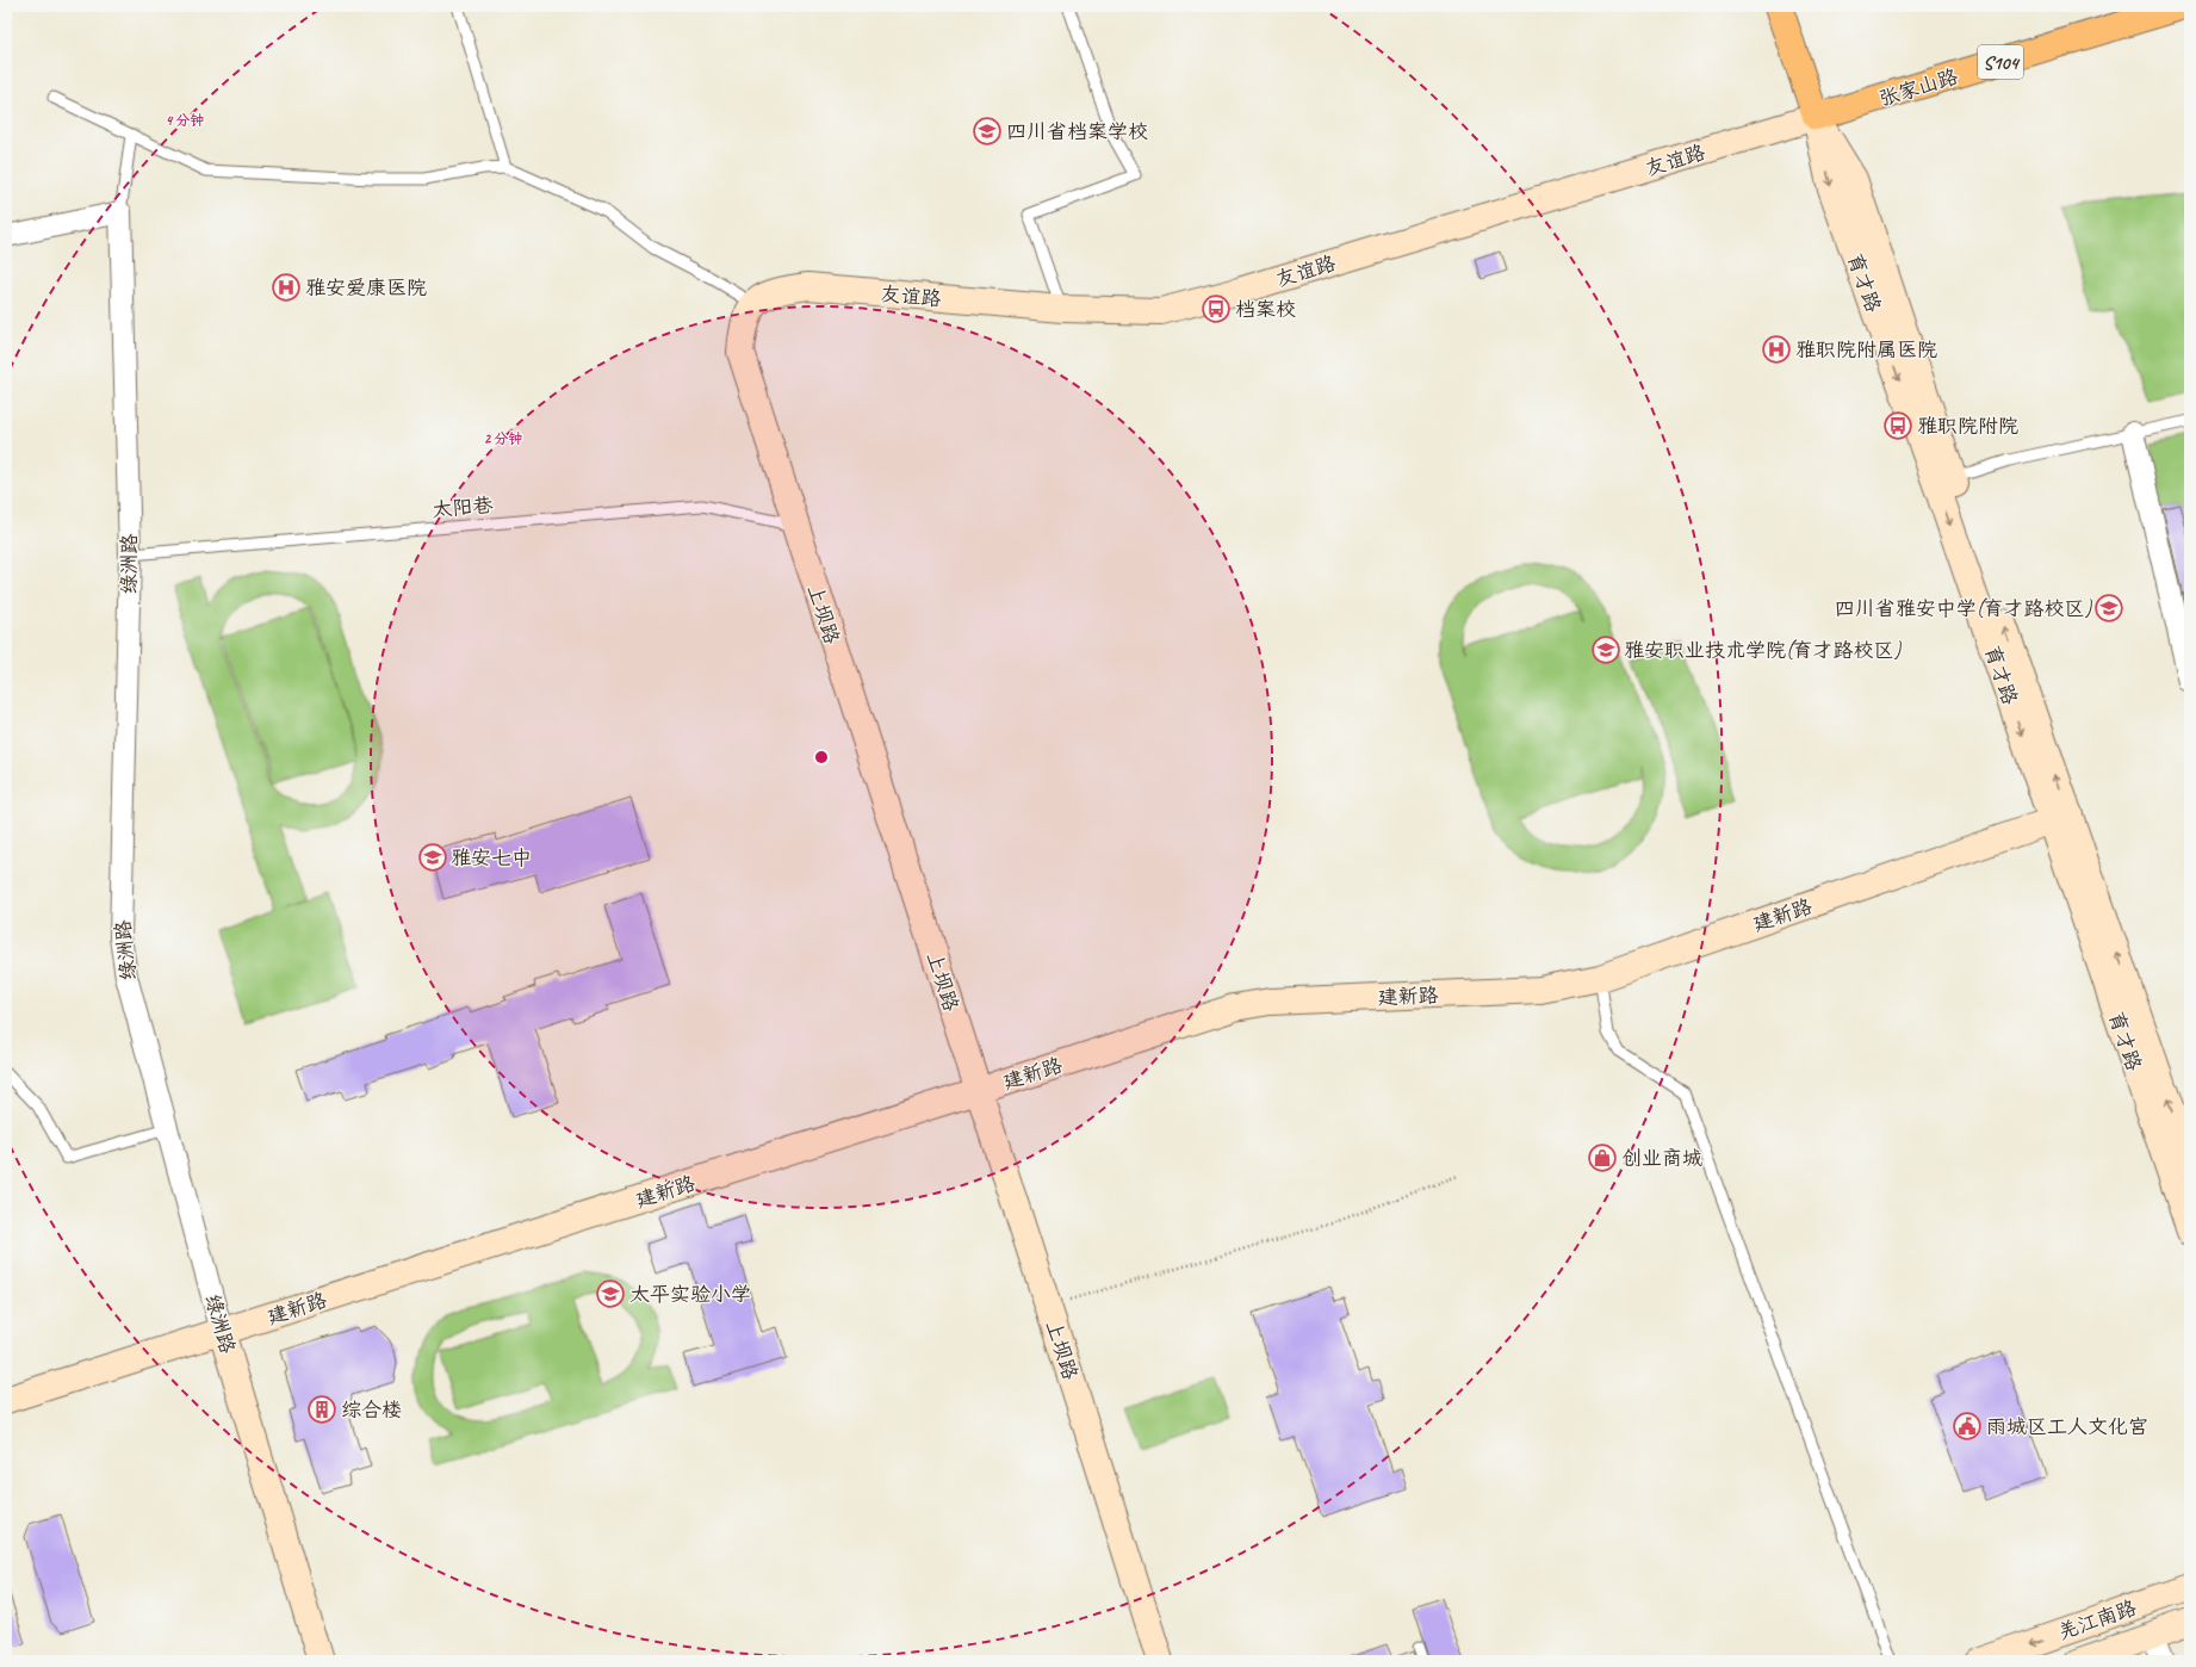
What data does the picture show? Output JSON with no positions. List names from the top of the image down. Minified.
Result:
{"streets":{"main road":["S104","张家山路","育才路"],"street":["友谊路","绿洲路","上坝路","建新路","羌江南路"],"lane":["太阳巷"]},"crossings":[["张家山路","友谊路"],["张家山路","育才路"],["友谊路","育才路"],["友谊路","上坝路"],["育才路","建新路"],["太阳巷","绿洲路"],["太阳巷","上坝路"],["绿洲路","建新路"],["上坝路","建新路"]],"places":{"school or university":["四川省档案学校","四川省雅安中学(育才路校区)","雅安职业技术学院(育才路校区)","雅安七中","太平实验小学"],"hospital":["雅安爱康医院","雅职院附属医院"],"bus stop":["档案校","雅职院附院"],"shop":["创业商城"],"building":["综合楼"],"public building":["雨城区工人文化宫"]},"rings":["4 分钟","2 分钟"]}
